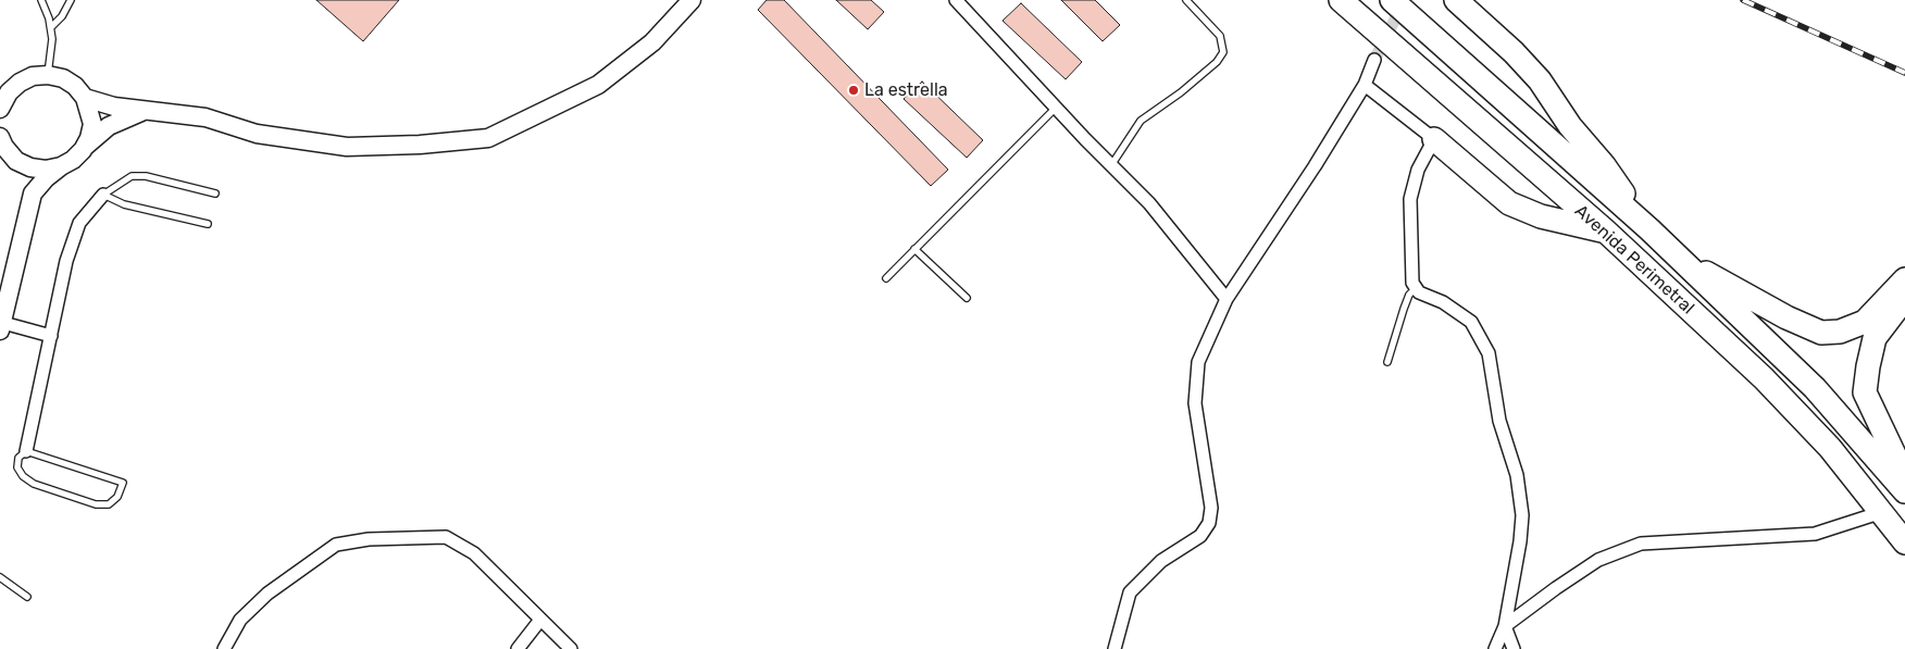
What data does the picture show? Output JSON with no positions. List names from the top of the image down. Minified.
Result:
{"streets":{"highway":["Avenida Perimetral"]},"places":["La estrella"]}
